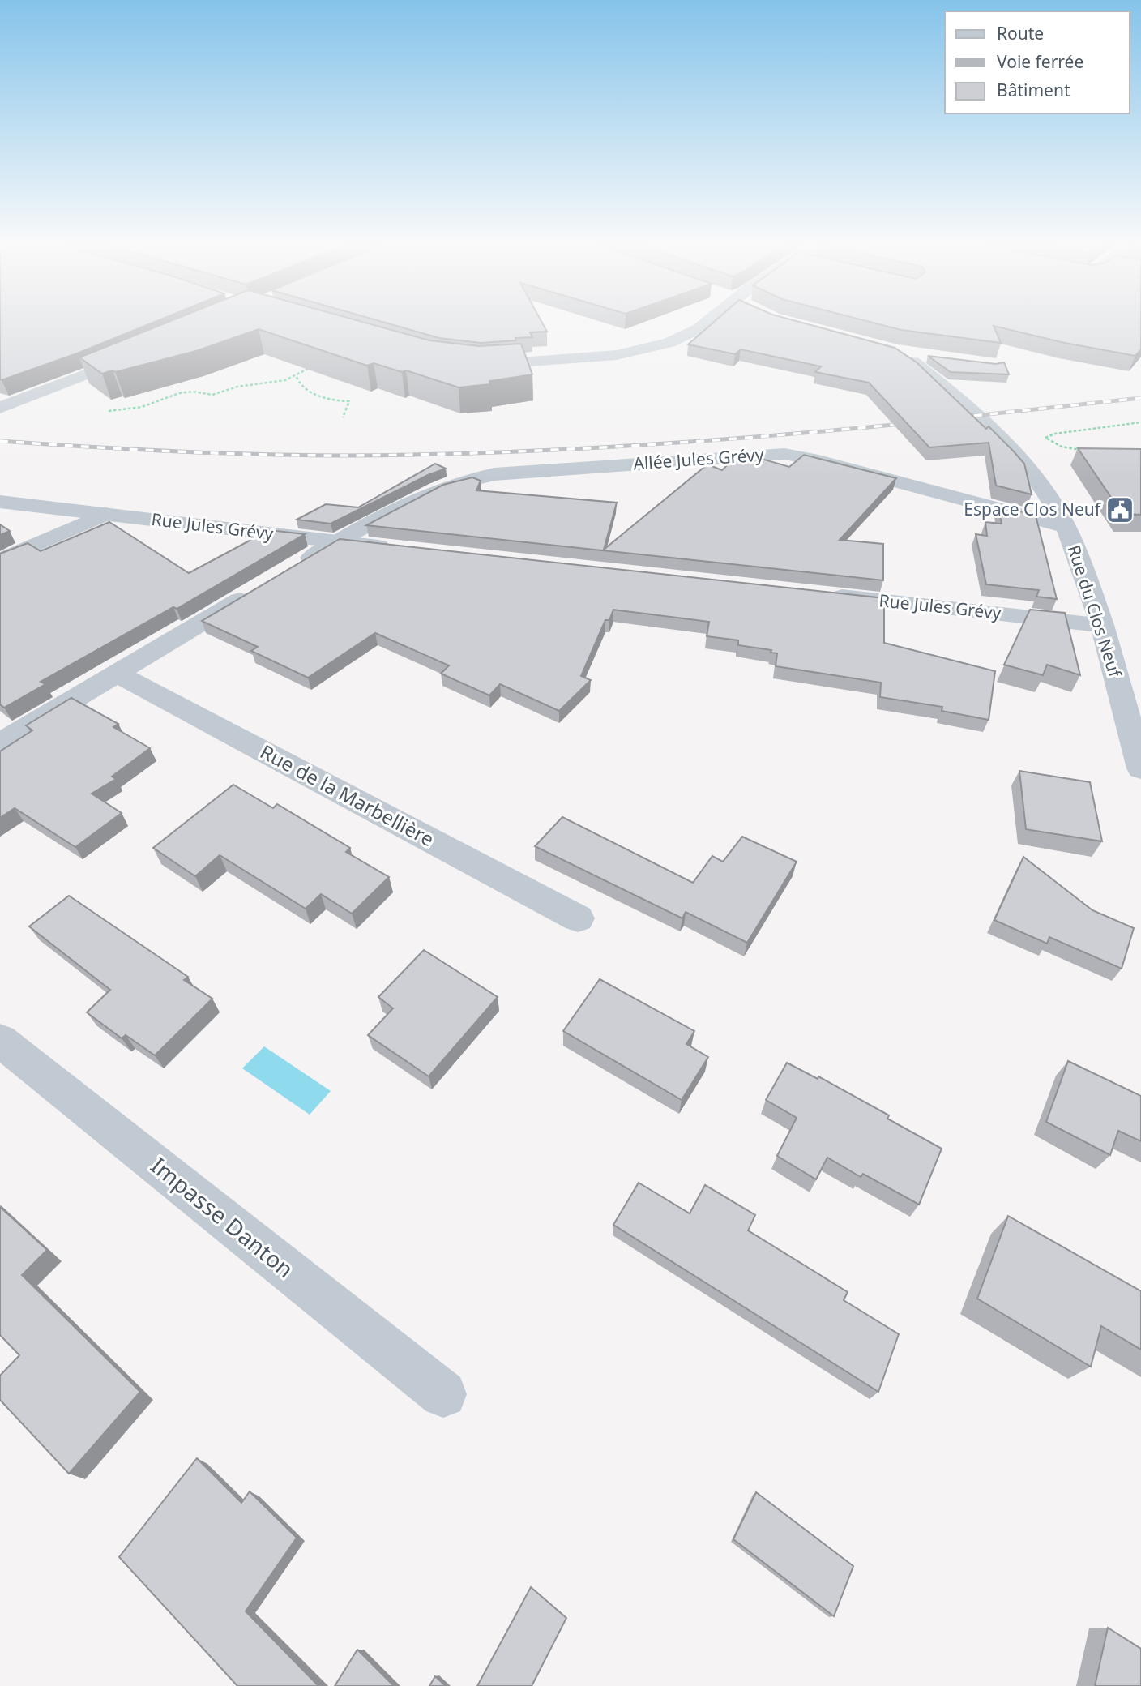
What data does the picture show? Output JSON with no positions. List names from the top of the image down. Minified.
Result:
{"streets":{"street":["Allée Jules Grévy","Rue Jules Grévy","Rue du Clos Neuf","Rue de la Marbellière","Impasse Danton"]},"crossings":[["Allée Jules Grévy","Rue Jules Grévy"],["Allée Jules Grévy","Rue du Clos Neuf"],["Rue Jules Grévy","Rue du Clos Neuf"]],"places":{"public building":["Espace Clos Neuf"]},"legend":["Route","Voie ferrée","Bâtiment"]}
